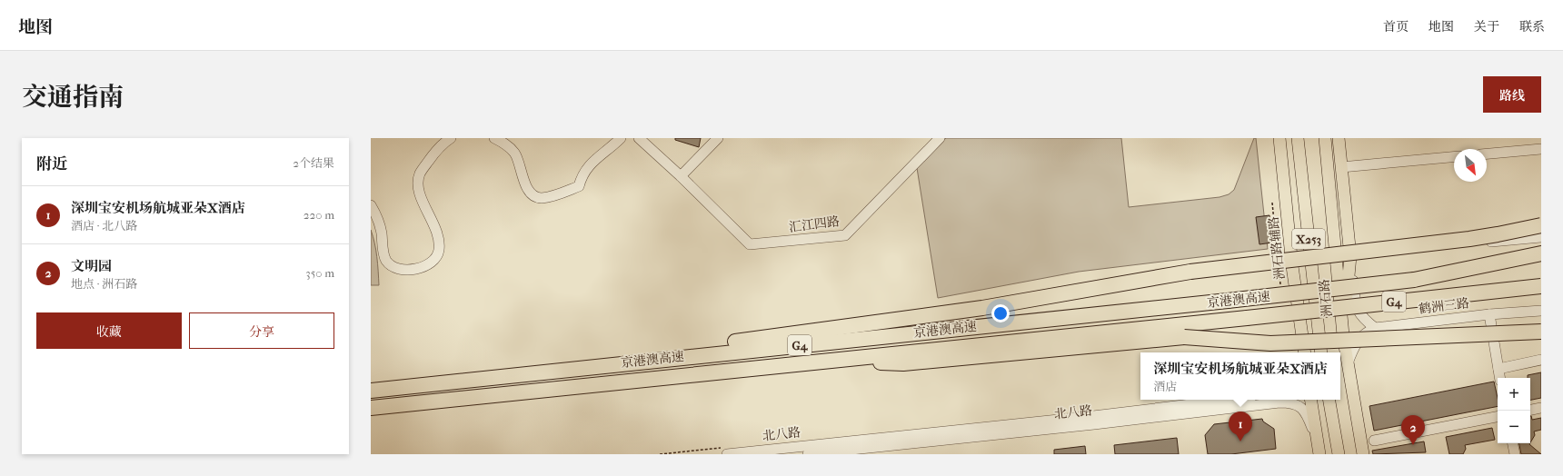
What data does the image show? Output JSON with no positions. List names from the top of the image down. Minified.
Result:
{"streets":{"highway":["京港澳高速","G4"],"main road":["X253","洲石路辅路","洲石路"],"street":["汇江四路","鹤洲三路","北八路"]},"crossings":[["洲石路","鹤洲三路"]],"north":"bottom right","page":{"header":"地图","nav":["首页","地图","关于","联系"],"title":"交通指南","buttons":["路线",["收藏","分享"]],"heading":["附近","2个结果"],"list":[{"mark":"1","name":"深圳宝安机场航城亚朵X酒店","note":"酒店 · 北八路","value":"220 m"},{"mark":"2","name":"文明园","note":"地点 · 洲石路","value":"350 m"}],"popup":["深圳宝安机场航城亚朵X酒店","酒店"],"map_buttons":["+","−"],"pins":["1","2"]}}
